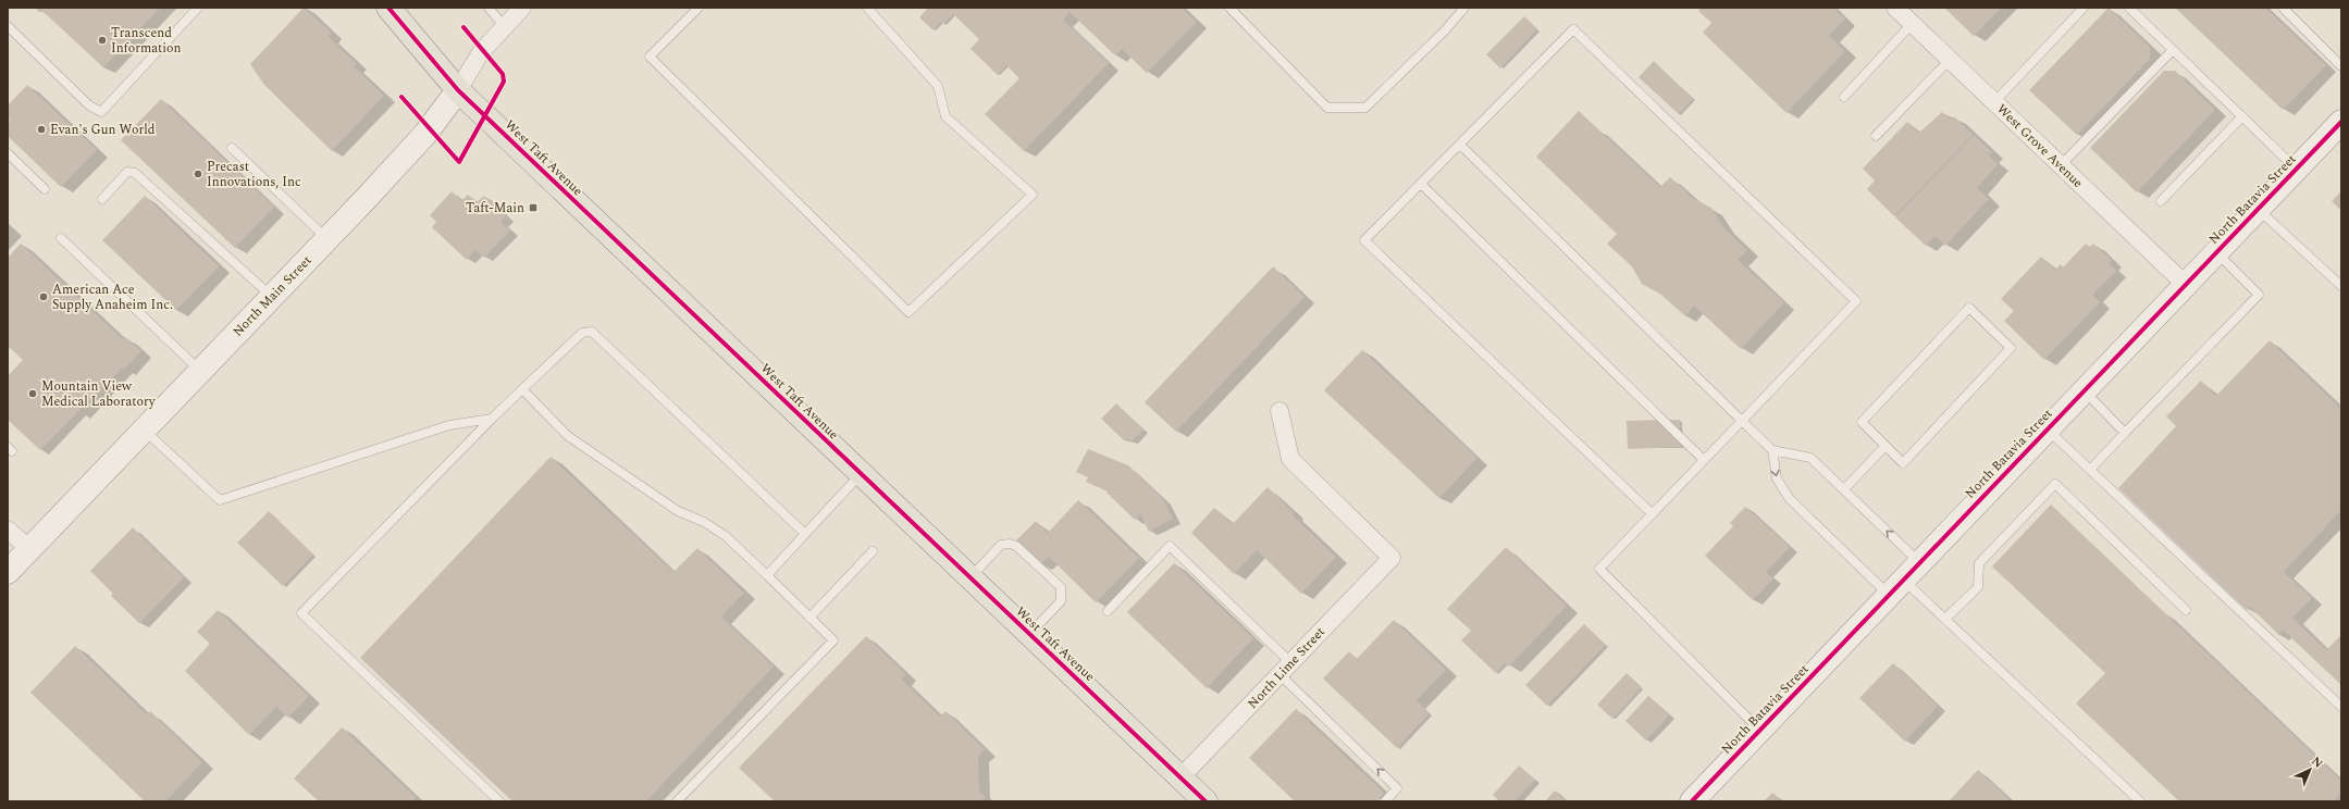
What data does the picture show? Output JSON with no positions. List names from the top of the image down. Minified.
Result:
{"streets":{"main road":["West Taft Avenue","North Batavia Street","North Main Street"],"street":["West Grove Avenue","North Lime Street"]},"crossings":[["West Grove Avenue","North Batavia Street"],["West Taft Avenue","North Main Street"],["West Taft Avenue","North Lime Street"]],"places":{"other":["Transcend Information","Evan's Gun World","Precast Innovations, Inc","American Ace Supply Anaheim Inc.","Mountain View Medical Laboratory"],"transit":["Taft-Main"]},"north":"top right"}
